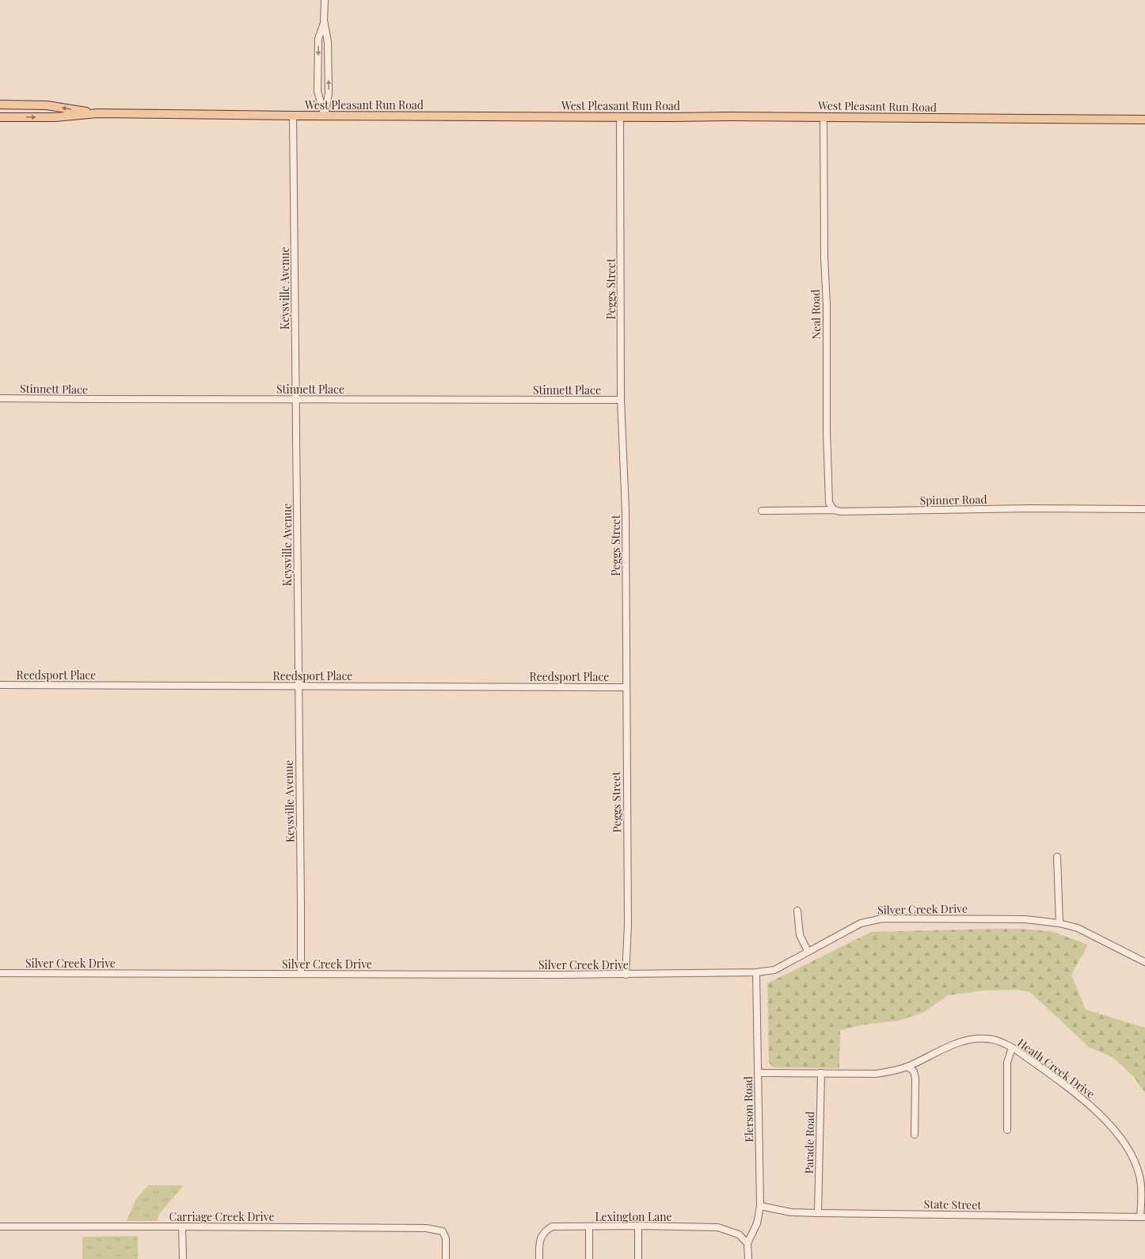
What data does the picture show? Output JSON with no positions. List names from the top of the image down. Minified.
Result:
{"streets":{"main road":["West Pleasant Run Road"],"street":["Keysville Avenue","Peggs Street","Neal Road","Stinnett Place","Spinner Road","Reedsport Place","Silver Creek Drive","Heath Creek Drive","Elerson Road","Parade Road","State Street","Carriage Creek Drive","Lexington Lane"]},"crossings":[["West Pleasant Run Road","Keysville Avenue"],["West Pleasant Run Road","Peggs Street"],["West Pleasant Run Road","Neal Road"],["Keysville Avenue","Stinnett Place"],["Keysville Avenue","Reedsport Place"],["Keysville Avenue","Silver Creek Drive"],["Peggs Street","Stinnett Place"],["Peggs Street","Reedsport Place"],["Peggs Street","Silver Creek Drive"],["Neal Road","Spinner Road"],["Silver Creek Drive","Elerson Road"],["Heath Creek Drive","Elerson Road"],["Heath Creek Drive","Parade Road"],["Heath Creek Drive","State Street"],["Elerson Road","State Street"],["Elerson Road","Lexington Lane"],["Parade Road","State Street"]]}
